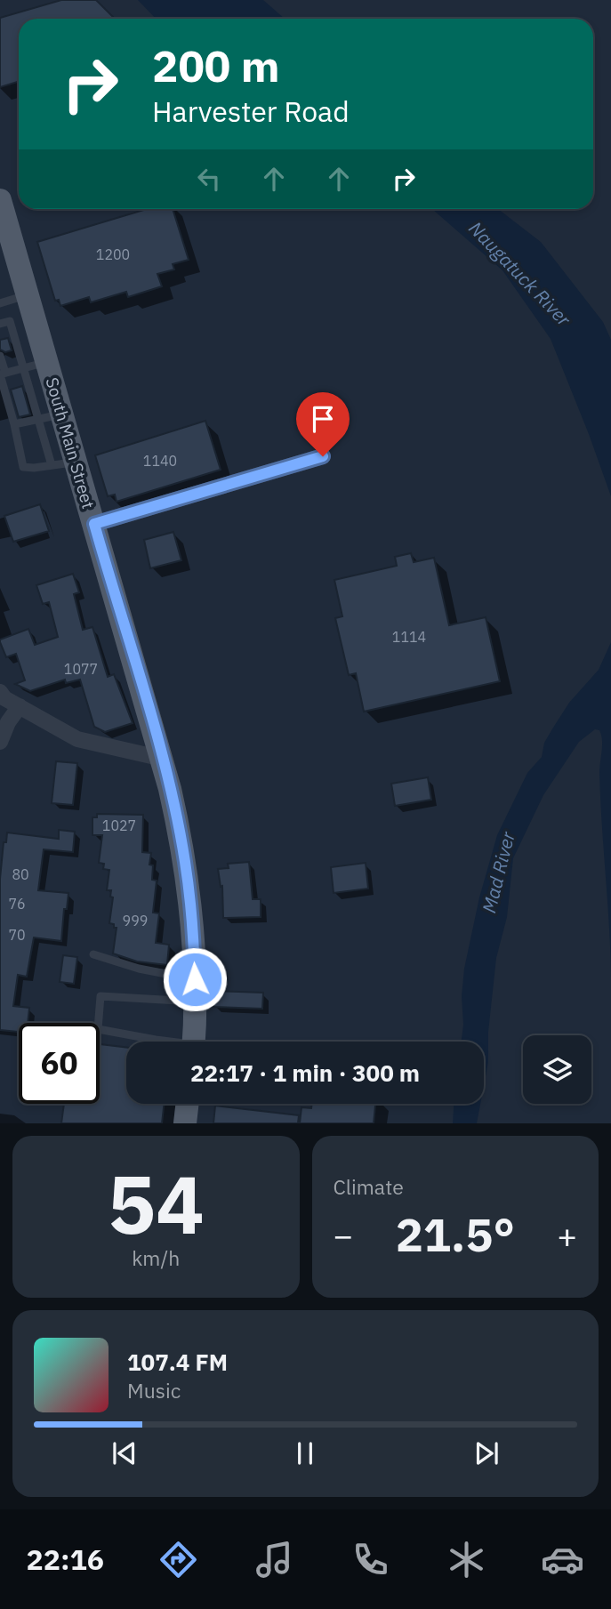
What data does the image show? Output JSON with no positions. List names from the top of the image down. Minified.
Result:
{"streets":{"main road":["South Main Street"]},"water":["Naugatuck River","Mad River"],"house_numbers":["1200","1140","1114","1077","1027","80","76","999","70"],"page":{"turn":["200 m","Harvester Road"],"limit":"60","trip":"22:17 · 1 min · 300 m","tile":[["54","km/h"],"Climate"],"heat":["−","21.5°","+"],"song":["107.4 FM","Music"],"tabs":"22:16"}}
